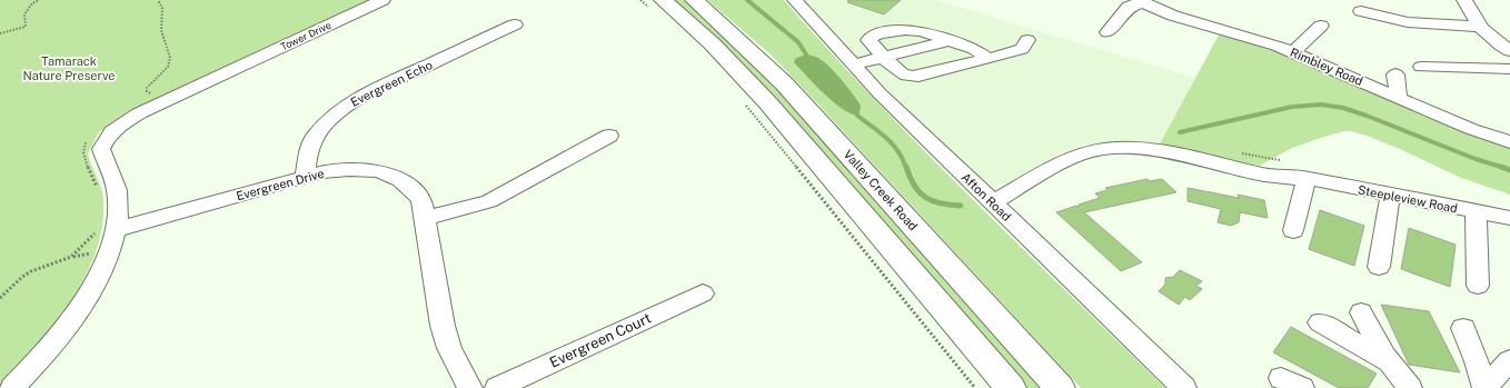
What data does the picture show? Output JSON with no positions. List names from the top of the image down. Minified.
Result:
{"streets":{"main road":["Valley Creek Road"],"street":["Tower Drive","Rimbley Road","Evergreen Echo","Evergreen Drive","Afton Road","Steepleview Road","Evergreen Court"]},"crossings":[["Tower Drive","Evergreen Drive"],["Evergreen Echo","Evergreen Drive"],["Afton Road","Steepleview Road"]],"parks":["Tamarack Nature Preserve"]}
